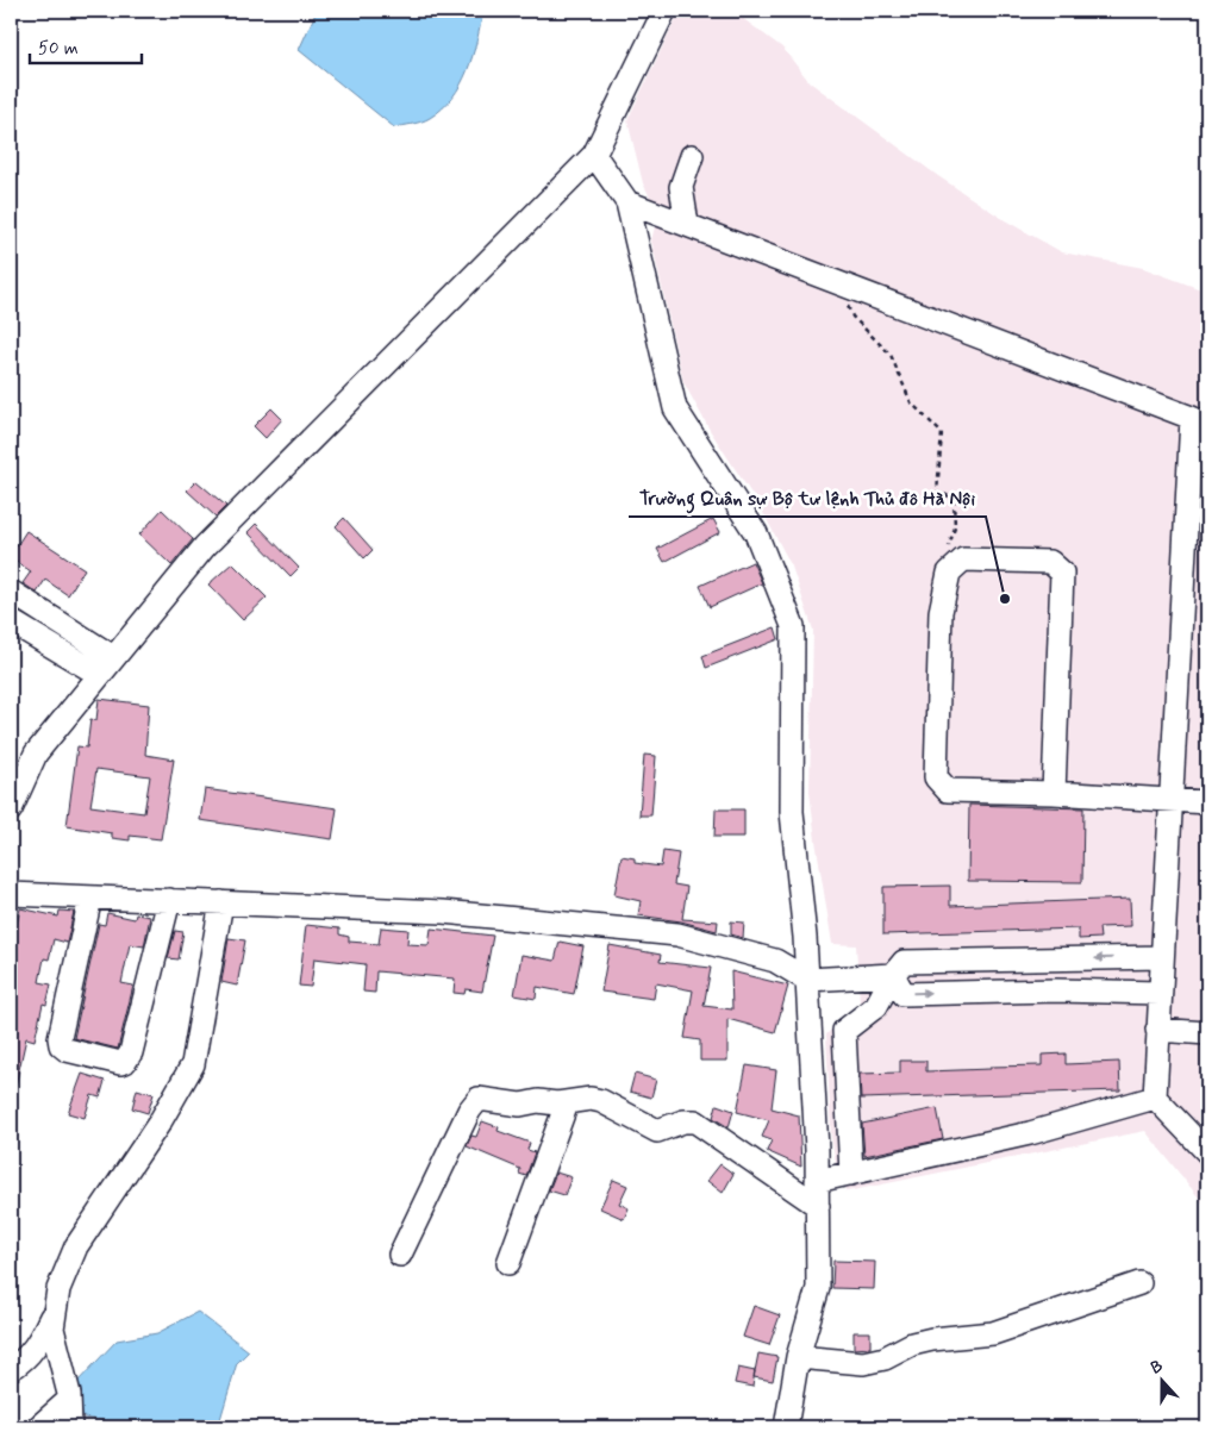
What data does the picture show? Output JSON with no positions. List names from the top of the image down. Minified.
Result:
{"places":["Trường Quân sự Bộ tư lệnh Thủ đô Hà Nội"],"scale_bar":"50 m","north":"top"}
